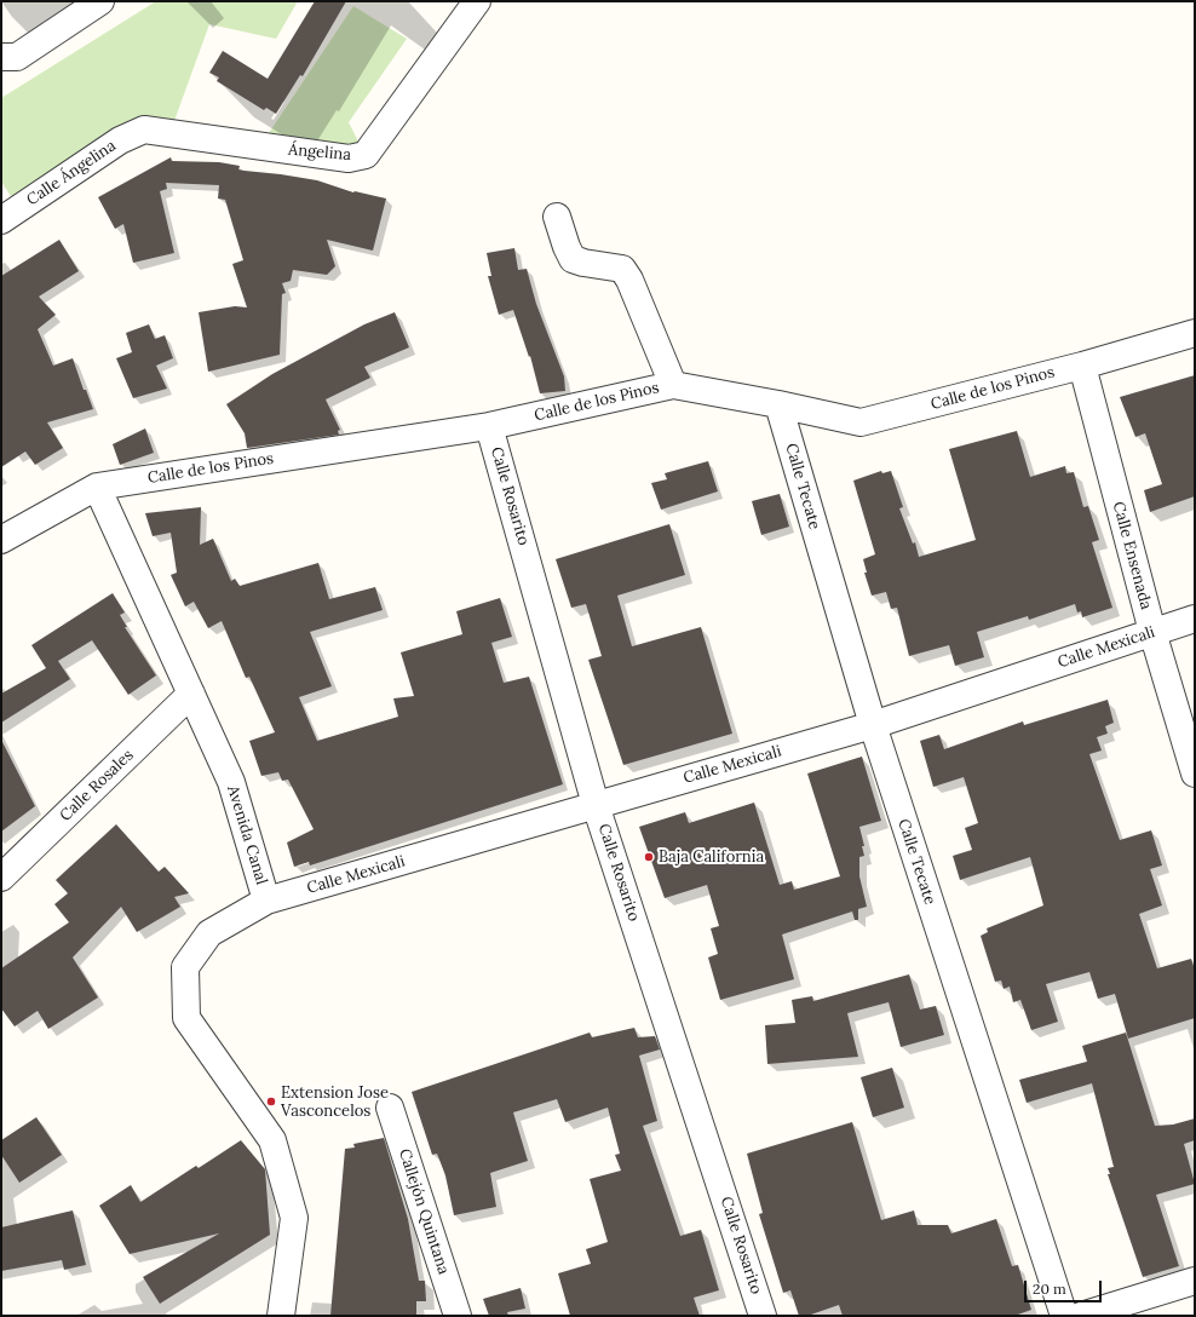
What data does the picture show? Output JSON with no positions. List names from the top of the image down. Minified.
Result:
{"streets":{"street":["Ángelina","Calle Ángelina","Calle de los Pinos","Calle Tecate","Calle Rosarito","Calle Ensenada","Calle Mexicali","Calle Rosales","Avenida Canal","Callejón Quintana"]},"crossings":[["Ángelina","Calle Ángelina"],["Calle de los Pinos","Calle Tecate"],["Calle de los Pinos","Calle Rosarito"],["Calle de los Pinos","Calle Ensenada"],["Calle de los Pinos","Avenida Canal"],["Calle Tecate","Calle Mexicali"],["Calle Rosarito","Calle Mexicali"],["Calle Ensenada","Calle Mexicali"],["Calle Mexicali","Avenida Canal"],["Calle Rosales","Avenida Canal"]],"places":["Baja California","Extension Jose Vasconcelos"],"scale_bar":"20 m"}
